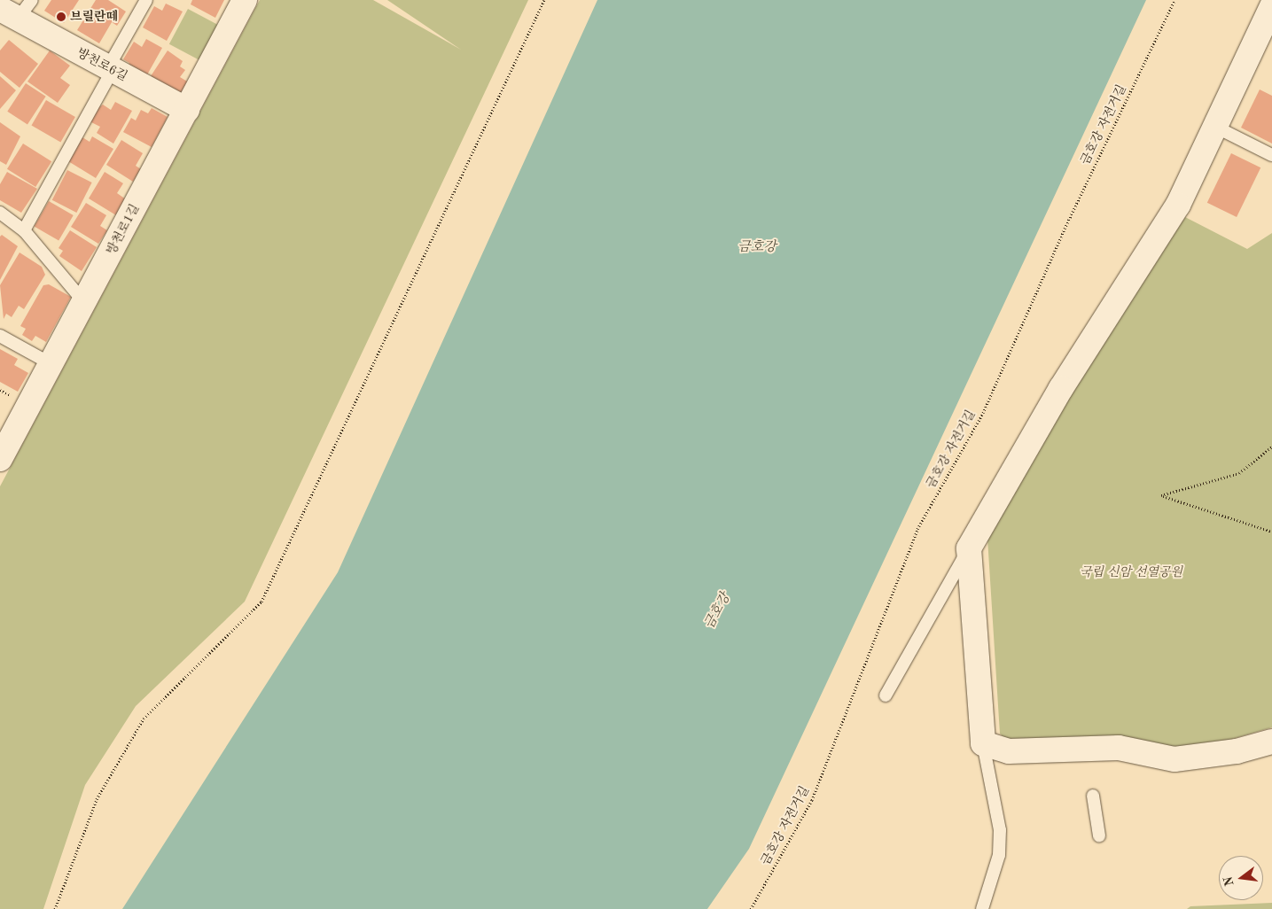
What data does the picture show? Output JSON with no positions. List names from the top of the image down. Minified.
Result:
{"streets":{"street":["방천로6길","방천로1길"],"path":["금호강 자전거길"]},"crossings":[["방천로6길","방천로1길"]],"water":["금호강"],"parks":["국립 신암 선열공원"],"places":["브릴란떼"],"north":"left"}
